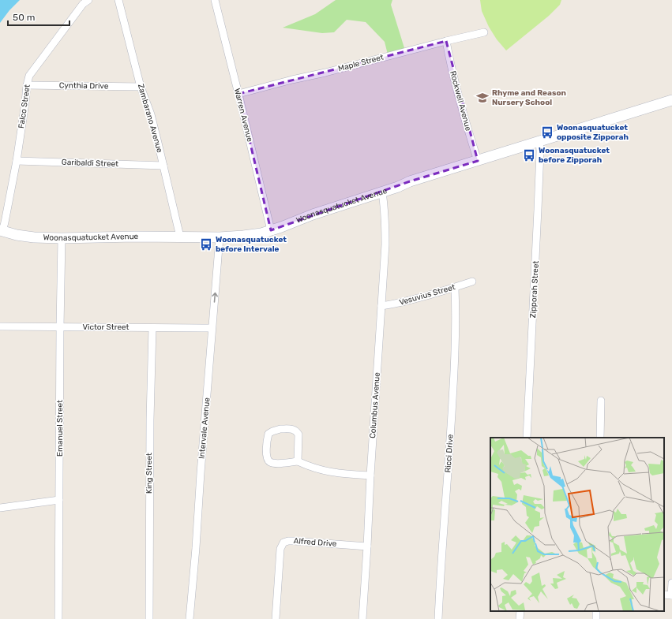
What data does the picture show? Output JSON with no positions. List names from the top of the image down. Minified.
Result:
{"streets":{"street":["Maple Street","Cynthia Drive","Rockwell Avenue","Falco Street","Warren Avenue","Zambarano Avenue","Garibaldi Street","Woonasquatucket Avenue","Zipporah Street","Vesuvius Street","Victor Street","Columbus Avenue","Emanuel Street","Intervale Avenue","Ricci Drive","King Street","Alfred Drive"]},"crossings":[["Maple Street","Rockwell Avenue"],["Maple Street","Warren Avenue"],["Cynthia Drive","Falco Street"],["Cynthia Drive","Zambarano Avenue"],["Rockwell Avenue","Woonasquatucket Avenue"],["Falco Street","Garibaldi Street"],["Falco Street","Woonasquatucket Avenue"],["Warren Avenue","Woonasquatucket Avenue"],["Zambarano Avenue","Garibaldi Street"],["Zambarano Avenue","Woonasquatucket Avenue"],["Woonasquatucket Avenue","Zipporah Street"],["Woonasquatucket Avenue","Columbus Avenue"],["Woonasquatucket Avenue","Emanuel Street"],["Woonasquatucket Avenue","Intervale Avenue"],["Vesuvius Street","Columbus Avenue"],["Vesuvius Street","Ricci Drive"],["Victor Street","Emanuel Street"],["Victor Street","Intervale Avenue"],["Victor Street","King Street"],["Columbus Avenue","Alfred Drive"]],"places":{"school or university":["Rhyme and Reason Nursery School"],"bus stop":["Woonasquatucket opposite Zipporah","Woonasquatucket before Zipporah","Woonasquatucket before Intervale"]},"scale_bar":"50 m"}
